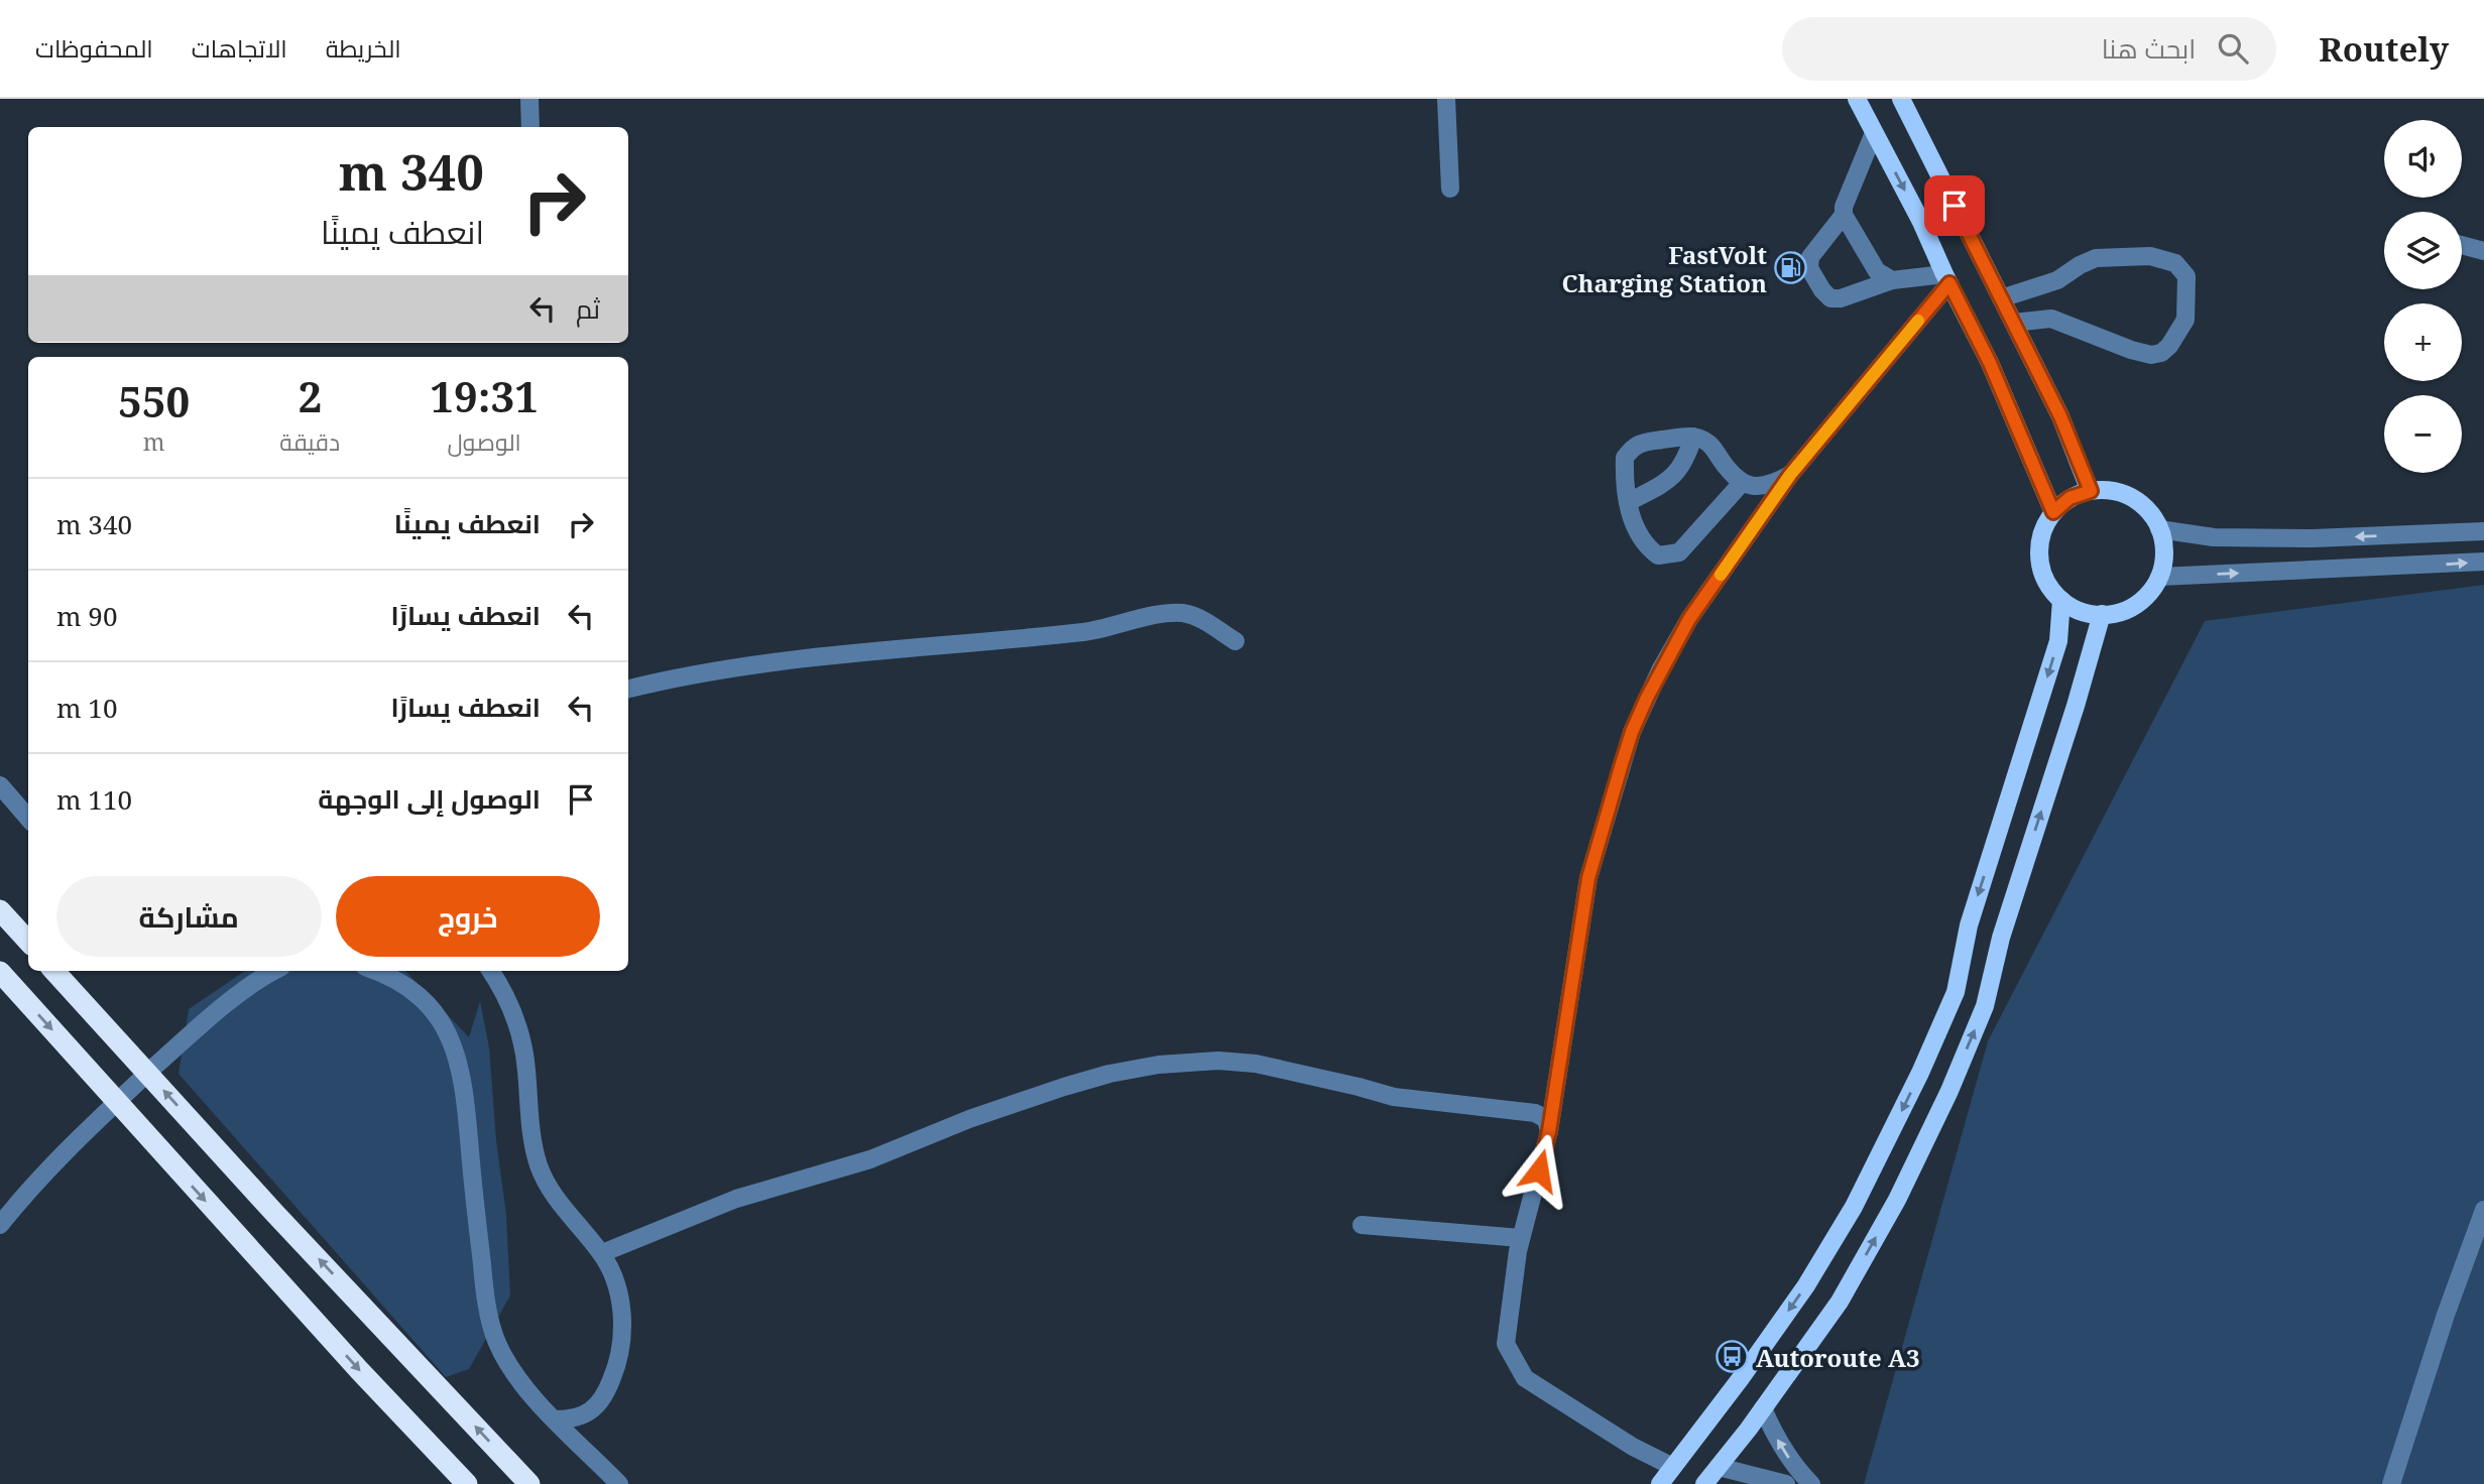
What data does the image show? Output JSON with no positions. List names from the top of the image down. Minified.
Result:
{"places":{"fuel station":["FastVolt Charging Station"],"bus stop":["Autoroute A3"]},"page":{"header":"Routely","search":"ابحث هنا","nav":["الخريطة","الاتجاهات","المحفوظات"],"map_buttons":["+","−"],"turn":["340 m","انعطف يمينًا"],"then":"ثم","eta":["19:31","الوصول","2","دقيقة","550","m"],"list":[{"name":"انعطف يمينًا","value":"340 m"},{"name":"انعطف يسارًا","value":"90 m"},{"name":"انعطف يسارًا","value":"10 m"},{"name":"الوصول إلى الوجهة","value":"110 m"}],"buttons":["خروج","مشاركة"]}}
